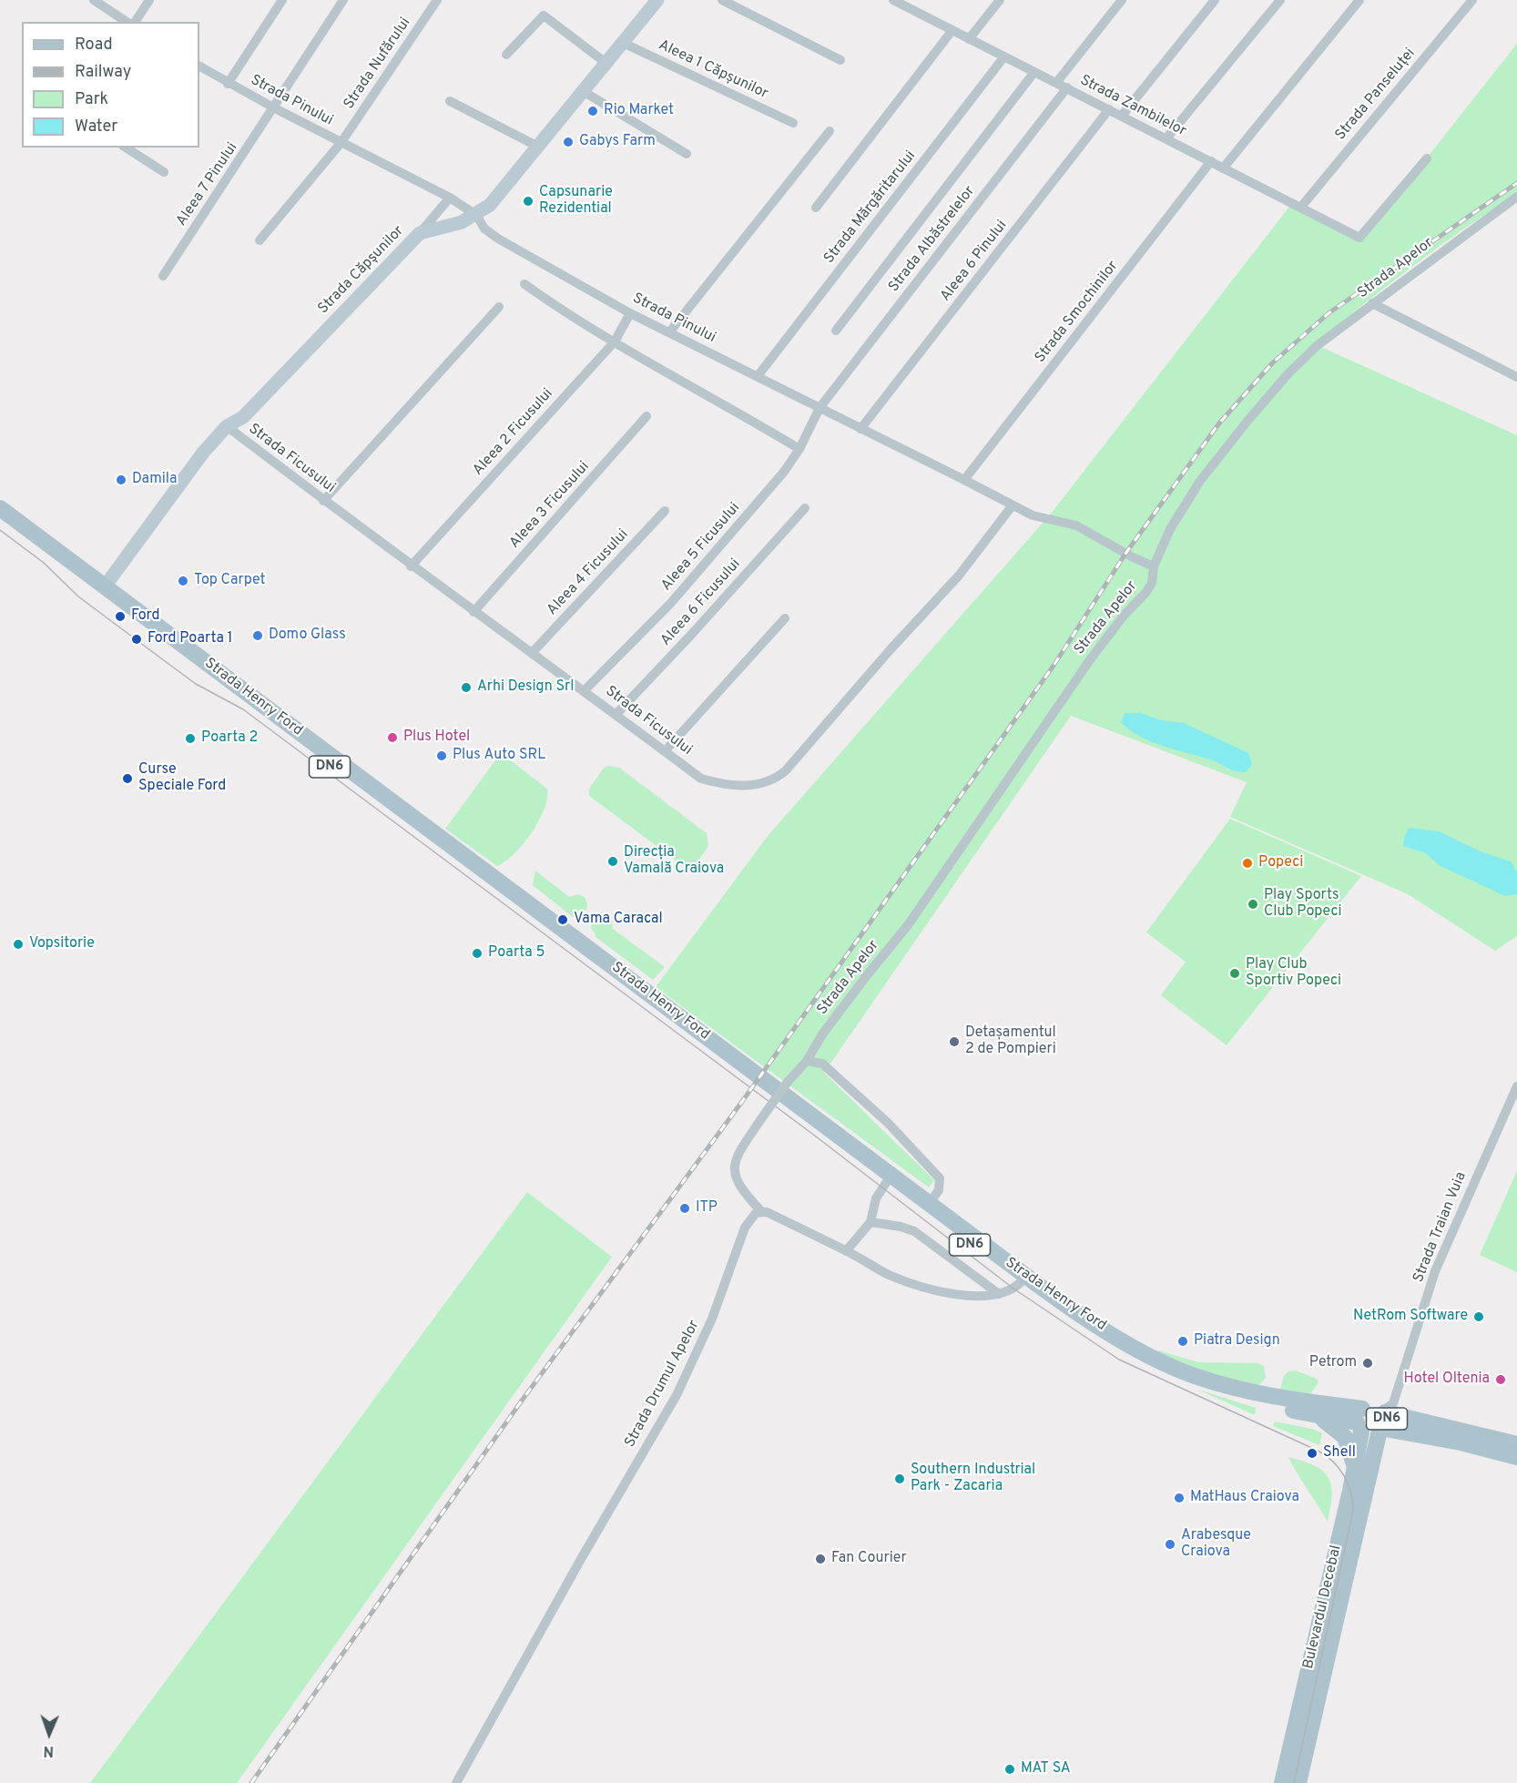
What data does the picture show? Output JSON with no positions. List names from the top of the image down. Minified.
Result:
{"streets":{"main road":["Strada Henry Ford","DN6","Bulevardul Decebal"],"street":["Strada Nufărului","Aleea 1 Căpșunilor","Strada Panseluței","Strada Pinului","Strada Zambilelor","Aleea 7 Pinului","Strada Mărgăritarului","Strada Albăstrelelor","Aleea 6 Pinului","Strada Apelor","Strada Căpșunilor","Strada Smochinilor","Aleea 2 Ficusului","Strada Ficusului","Aleea 3 Ficusului","Aleea 5 Ficusului","Aleea 4 Ficusului","Aleea 6 Ficusului","Strada Traian Vuia","Strada Drumul Apelor"]},"crossings":[["Strada Nufărului","Strada Pinului"],["Aleea 1 Căpșunilor","Strada Căpșunilor"],["Strada Panseluței","Strada Zambilelor"],["Strada Pinului","Aleea 7 Pinului"],["Strada Pinului","Strada Mărgăritarului"],["Strada Pinului","Strada Albăstrelelor"],["Strada Pinului","Aleea 6 Pinului"],["Strada Pinului","Strada Apelor"],["Strada Pinului","Strada Căpșunilor"],["Strada Pinului","Strada Smochinilor"],["Strada Pinului","Aleea 2 Ficusului"],["Strada Pinului","Strada Ficusului"],["Strada Pinului","Aleea 5 Ficusului"],["Strada Zambilelor","Strada Mărgăritarului"],["Strada Zambilelor","Strada Albăstrelelor"],["Strada Zambilelor","Aleea 6 Pinului"],["Strada Zambilelor","Strada Smochinilor"],["Strada Albăstrelelor","Aleea 5 Ficusului"],["Strada Apelor","Strada Drumul Apelor"],["Strada Căpșunilor","Strada Ficusului"],["Strada Căpșunilor","Strada Henry Ford"],["Aleea 2 Ficusului","Strada Ficusului"],["Strada Ficusului","Aleea 3 Ficusului"],["Strada Ficusului","Aleea 5 Ficusului"],["Strada Ficusului","Aleea 4 Ficusului"],["Strada Ficusului","Aleea 6 Ficusului"],["Strada Henry Ford","DN6"],["Strada Henry Ford","Bulevardul Decebal"],["DN6","Strada Traian Vuia"],["DN6","Bulevardul Decebal"],["Strada Traian Vuia","Bulevardul Decebal"]],"places":["Rio Market","Gabys Farm","Capsunarie Rezidential","Damila","Top Carpet","Ford","Domo Glass","Ford Poarta 1","Arhi Design Srl","Plus Hotel","Poarta 2","Plus Auto SRL","Curse Speciale Ford","Direcția Vamală Craiova","Popeci","Play Sports Club Popeci","Vama Caracal","Vopsitorie","Poarta 5","Play Club Sportiv Popeci","Detașamentul 2 de Pompieri","ITP","NetRom Software","Piatra Design","Petrom","Hotel Oltenia","Shell","Southern Industrial Park - Zacaria","MatHaus Craiova","Arabesque Craiova","Fan Courier","MAT SA"],"legend":["Road","Railway","Park","Water"],"north":"bottom"}
